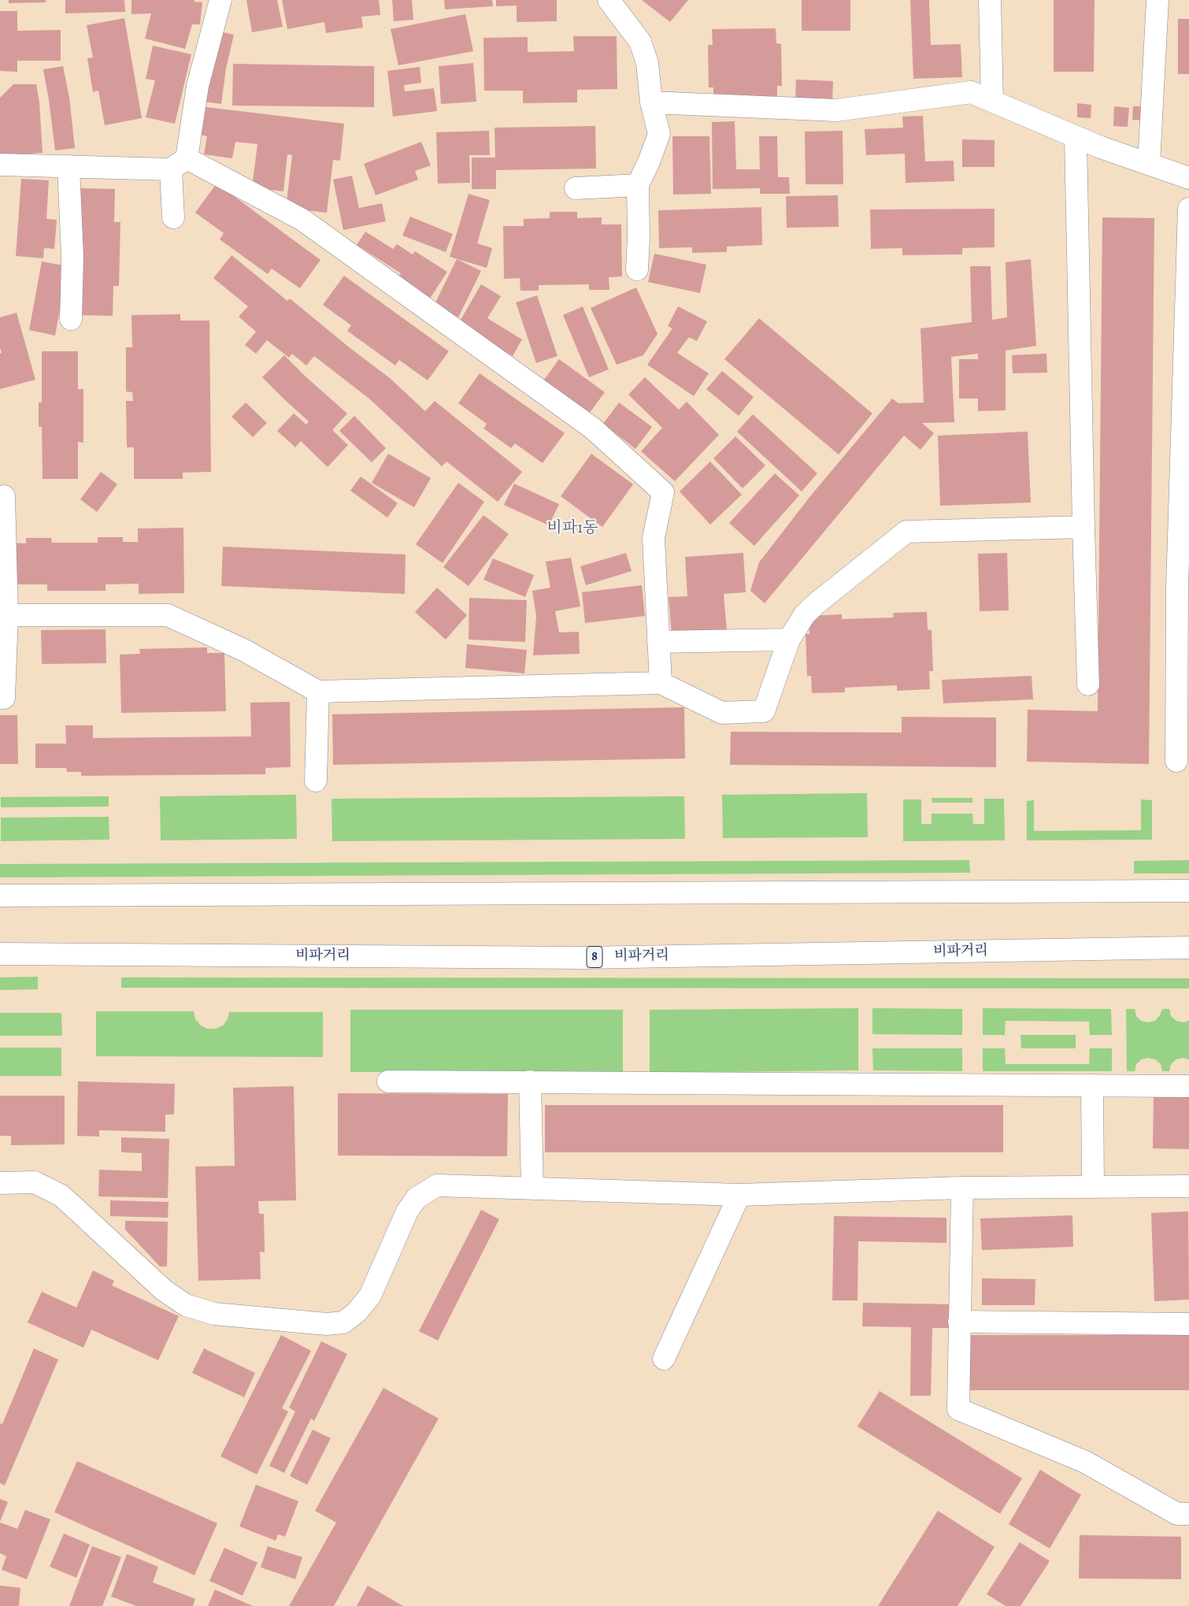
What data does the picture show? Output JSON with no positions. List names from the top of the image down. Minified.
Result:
{"streets":{"street":["비파거리","8"]},"districts":["비파1동"]}
